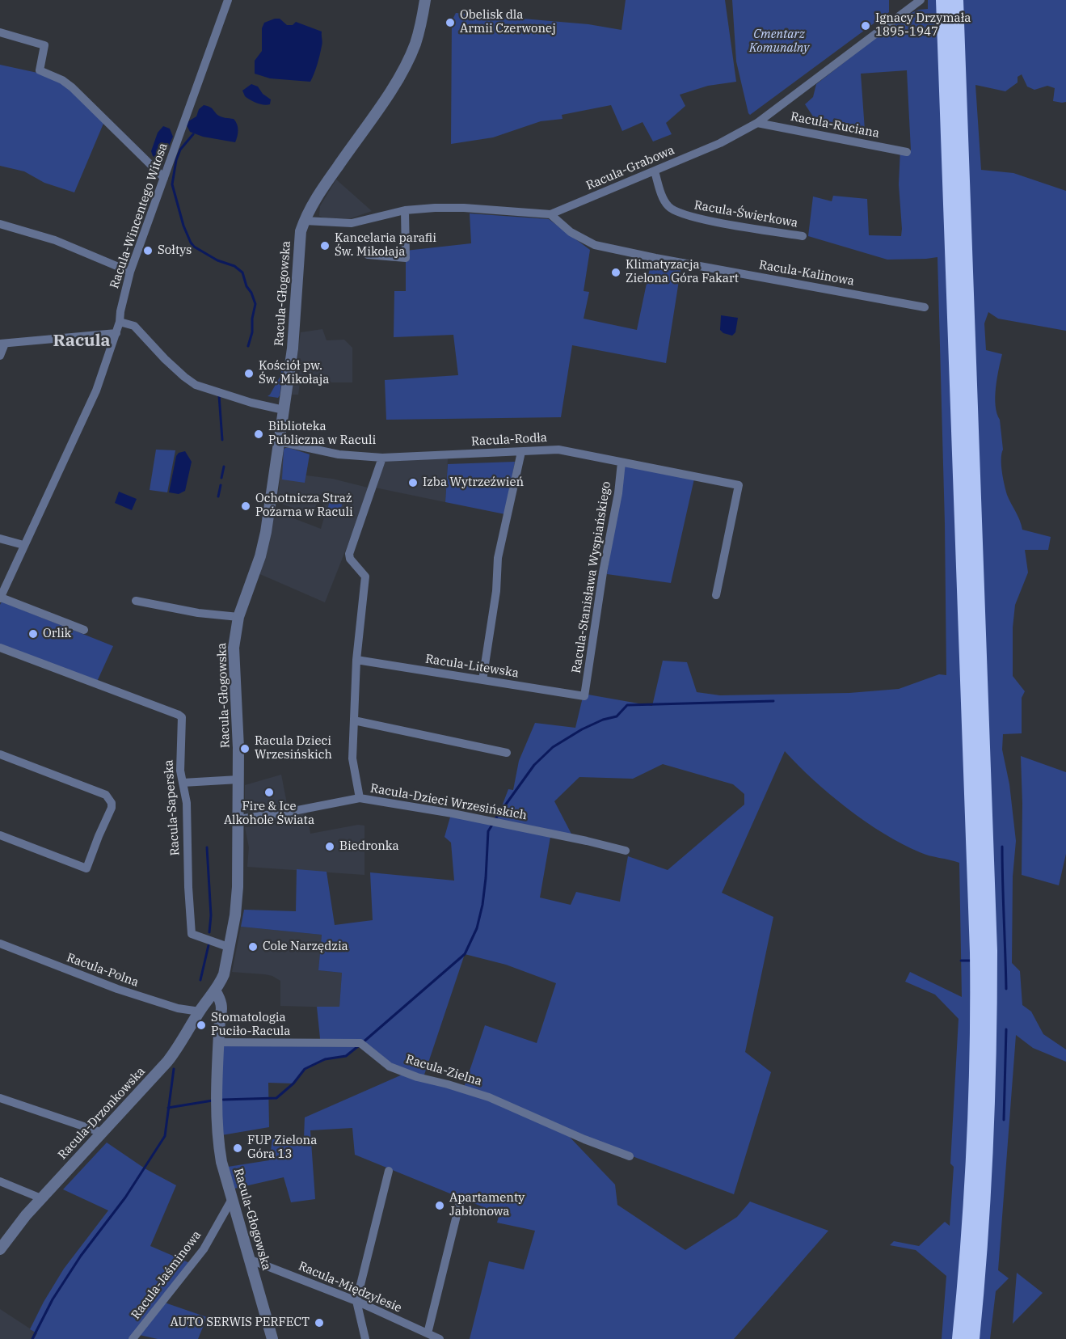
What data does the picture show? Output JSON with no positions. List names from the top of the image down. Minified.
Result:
{"streets":{"street":["Racula-Ruciana","Racula-Grabowa","Racula-Świerkowa","Racula-Wincentego Witosa","Racula-Kalinowa","Racula-Głogowska","Racula-Rodła","Racula-Stanisława Wyspiańskiego","Racula-Litewska","Racula-Dzieci Wrzesińskich","Racula-Saperska","Racula-Polna","Racula-Zielna","Racula-Drzonkowska","Racula-Jaśminowa","Racula-Międzylesie"]},"crossings":[["Racula-Ruciana","Racula-Grabowa"],["Racula-Grabowa","Racula-Świerkowa"],["Racula-Grabowa","Racula-Kalinowa"],["Racula-Grabowa","Racula-Głogowska"],["Racula-Głogowska","Racula-Rodła"],["Racula-Głogowska","Racula-Dzieci Wrzesińskich"],["Racula-Głogowska","Racula-Saperska"],["Racula-Głogowska","Racula-Zielna"],["Racula-Głogowska","Racula-Drzonkowska"],["Racula-Głogowska","Racula-Jaśminowa"],["Racula-Głogowska","Racula-Międzylesie"],["Racula-Rodła","Racula-Stanisława Wyspiańskiego"],["Racula-Stanisława Wyspiańskiego","Racula-Litewska"],["Racula-Polna","Racula-Drzonkowska"]],"districts":["Racula"],"parks":["Cmentarz Komunalny"],"places":["Obelisk dla Armii Czerwonej","Ignacy Drzymała 1895-1947","Kancelaria parafii Św. Mikołaja","Sołtys","Klimatyzacja Zielona Góra Fakart","Kościół pw. Św. Mikołaja","Biblioteka Publiczna w Raculi","Izba Wytrzeźwień","Ochotnicza Straż Pożarna w Raculi","Orlik","Racula Dzieci Wrzesińskich","Fire & Ice Alkohole Świata","Biedronka","Cole Narzędzia","Stomatologia Puciło-Racula","FUP Zielona Góra 13","Apartamenty Jabłonowa","AUTO SERWIS PERFECT"]}
